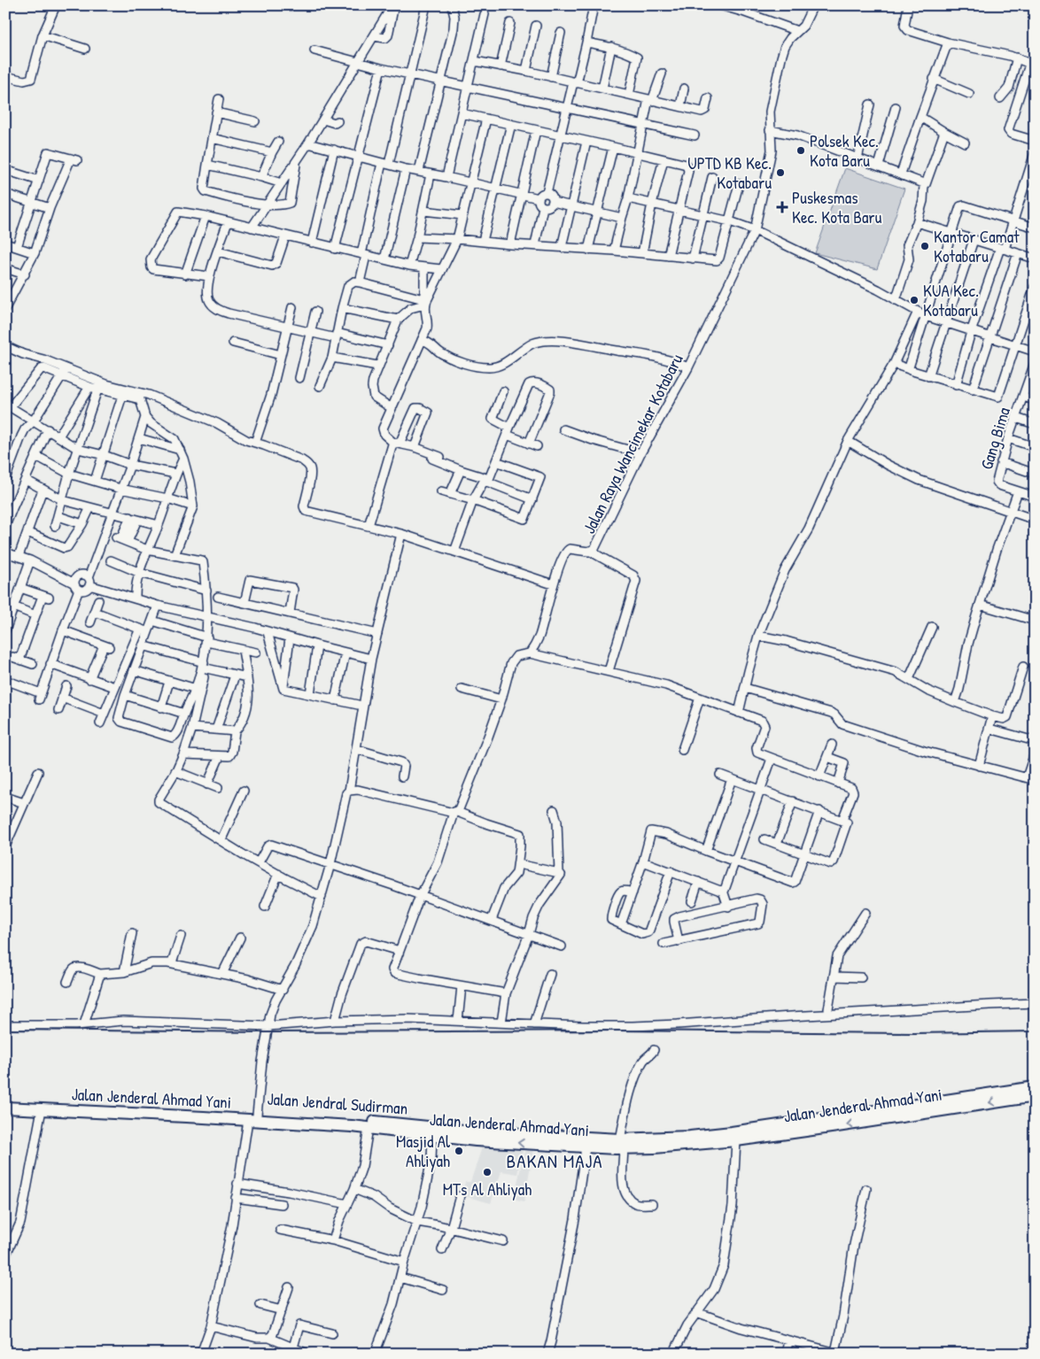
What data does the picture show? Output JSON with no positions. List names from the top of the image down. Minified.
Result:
{"streets":{"highway":["Jalan Jenderal Ahmad Yani","Jalan Jendral Sudirman"],"street":["Gang Bima","Jalan Raya Wancimekar Kotabaru"]},"crossings":[["Jalan Jenderal Ahmad Yani","Jalan Jendral Sudirman"]],"one_way":["Jalan Jenderal Ahmad Yani"],"districts":["BAKAN MAJA"],"places":{"other":["Polsek Kec. Kota Baru","UPTD KB Kec. Kotabaru","Kantor Camat Kotabaru","KUA Kec. Kotabaru","Masjid Al Ahliyah","MTs Al Ahliyah"],"health":["Puskesmas Kec. Kota Baru"]}}
